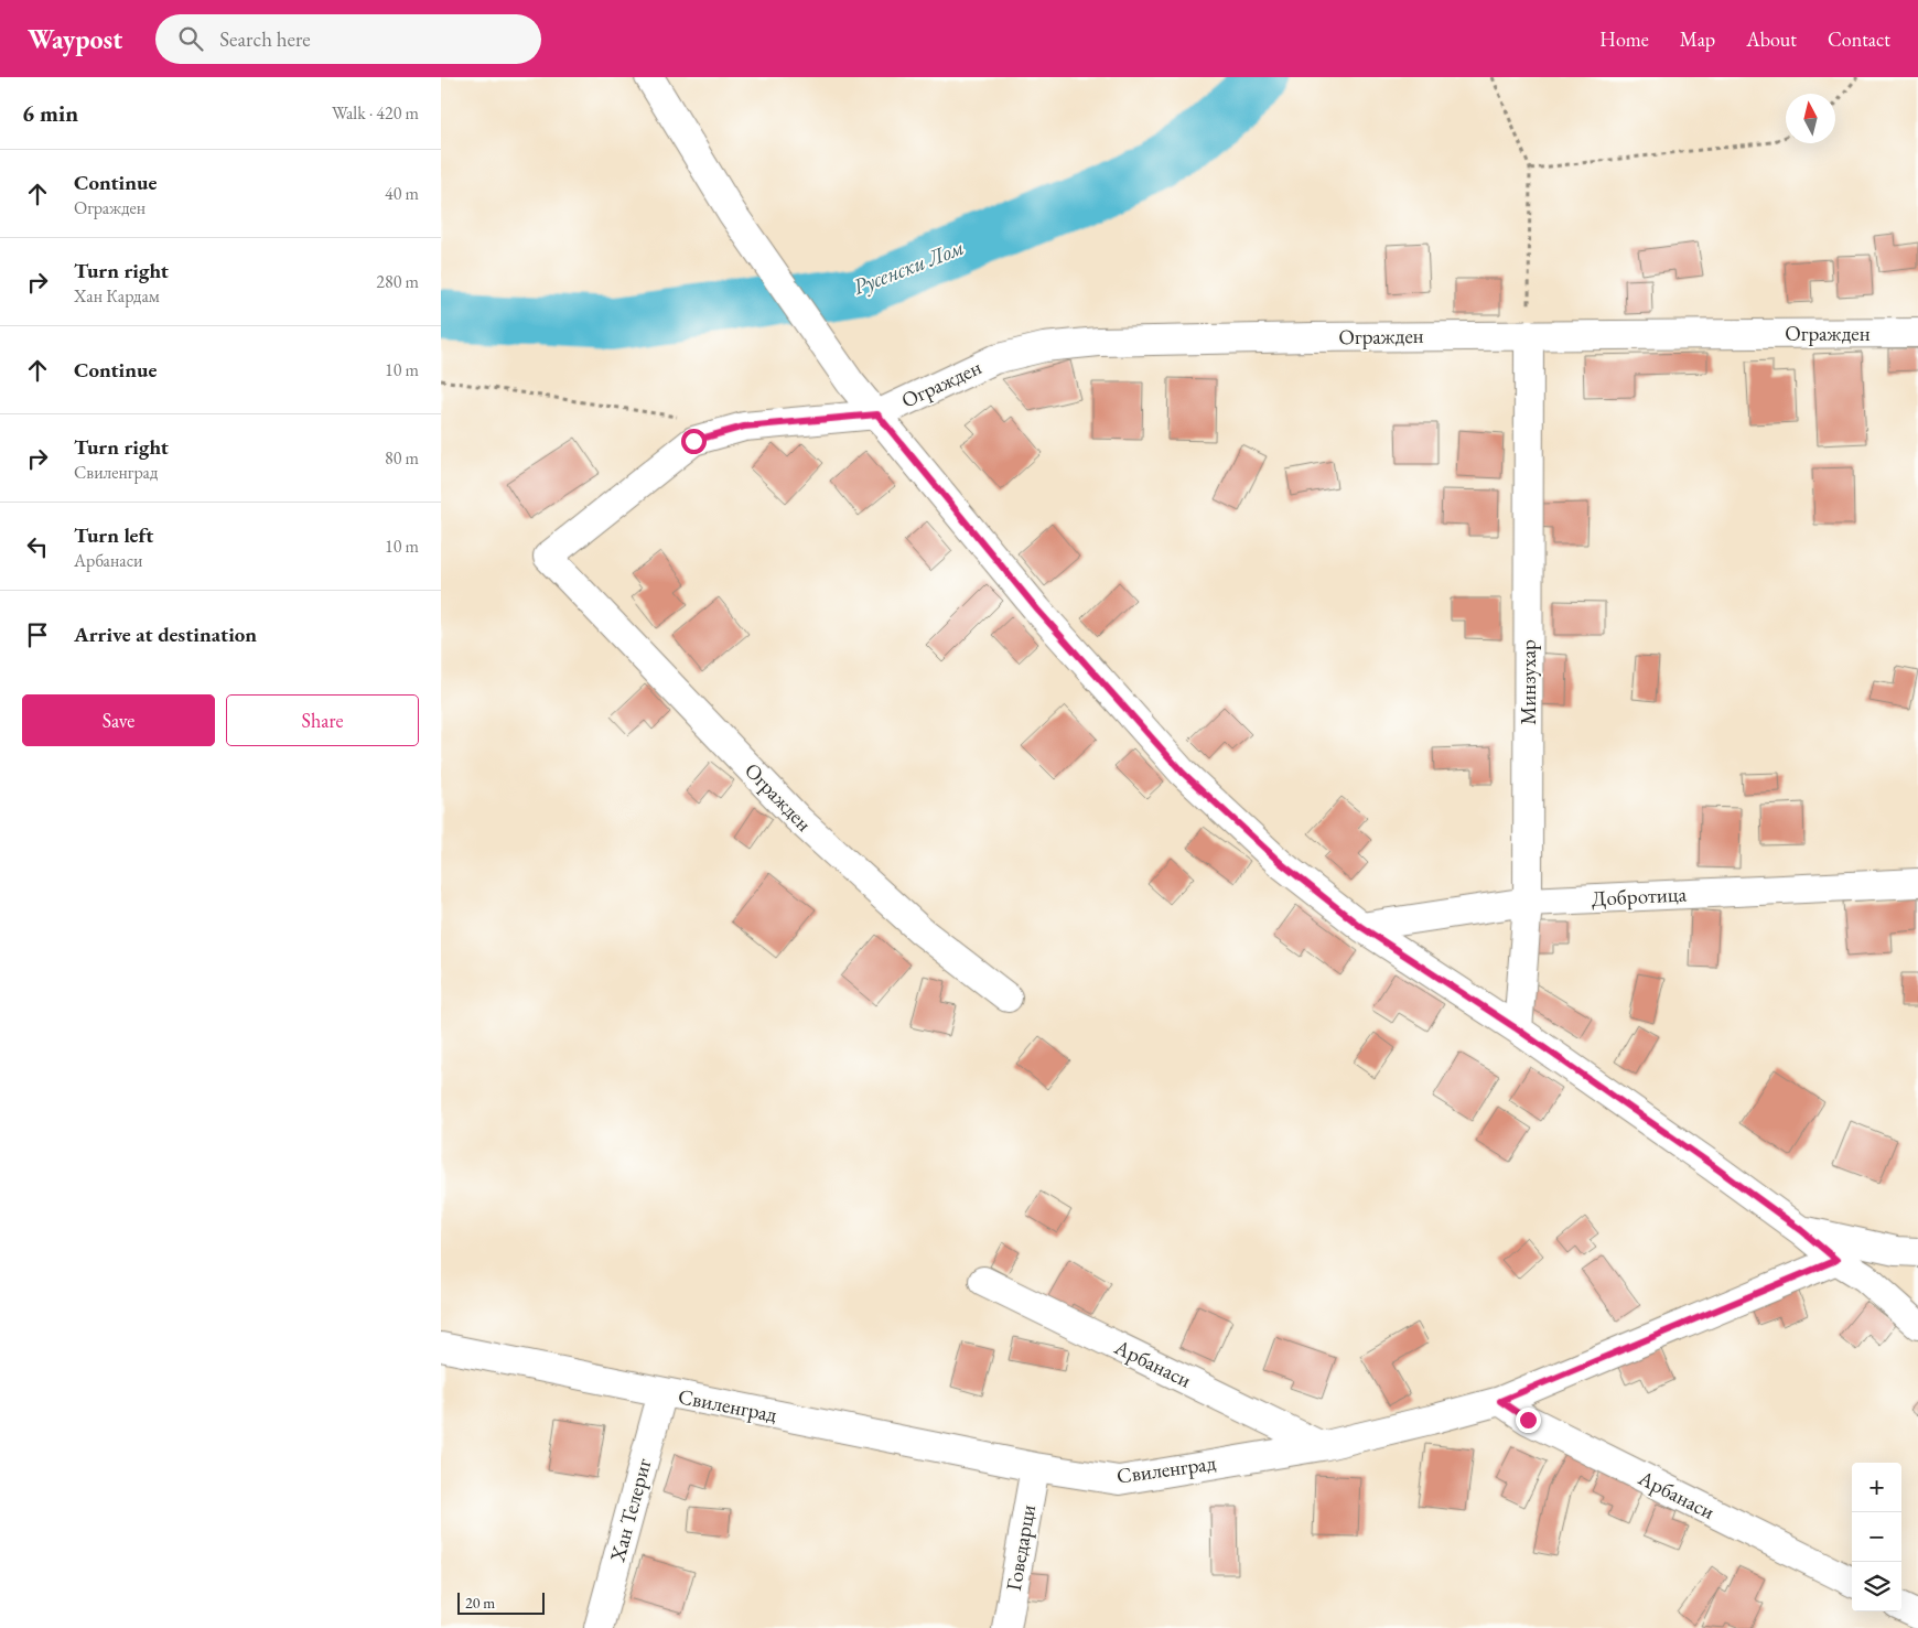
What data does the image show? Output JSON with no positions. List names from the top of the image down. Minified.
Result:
{"streets":{"street":["Огражден","Минзухар","Добротица","Арбанаси","Свиленград","Хан Телериг","Говедарци"]},"crossings":[["Огражден","Минзухар"],["Минзухар","Добротица"],["Арбанаси","Свиленград"],["Свиленград","Хан Телериг"],["Свиленград","Говедарци"]],"water":["Русенски Лом"],"scale_bar":"20 m","north":"top","page":{"header":"Waypost","search":"Search here","nav":["Home","Map","About","Contact"],"heading":["6 min","Walk · 420 m"],"list":[["Continue","Огражден","40 m"],["Turn right","Хан Кардам","280 m"],["Continue","10 m"],["Turn right","Свиленград","80 m"],["Turn left","Арбанаси","10 m"],"Arrive at destination"],"buttons":["Save","Share"],"map_buttons":["+","−"],"scale":"20 m"}}
